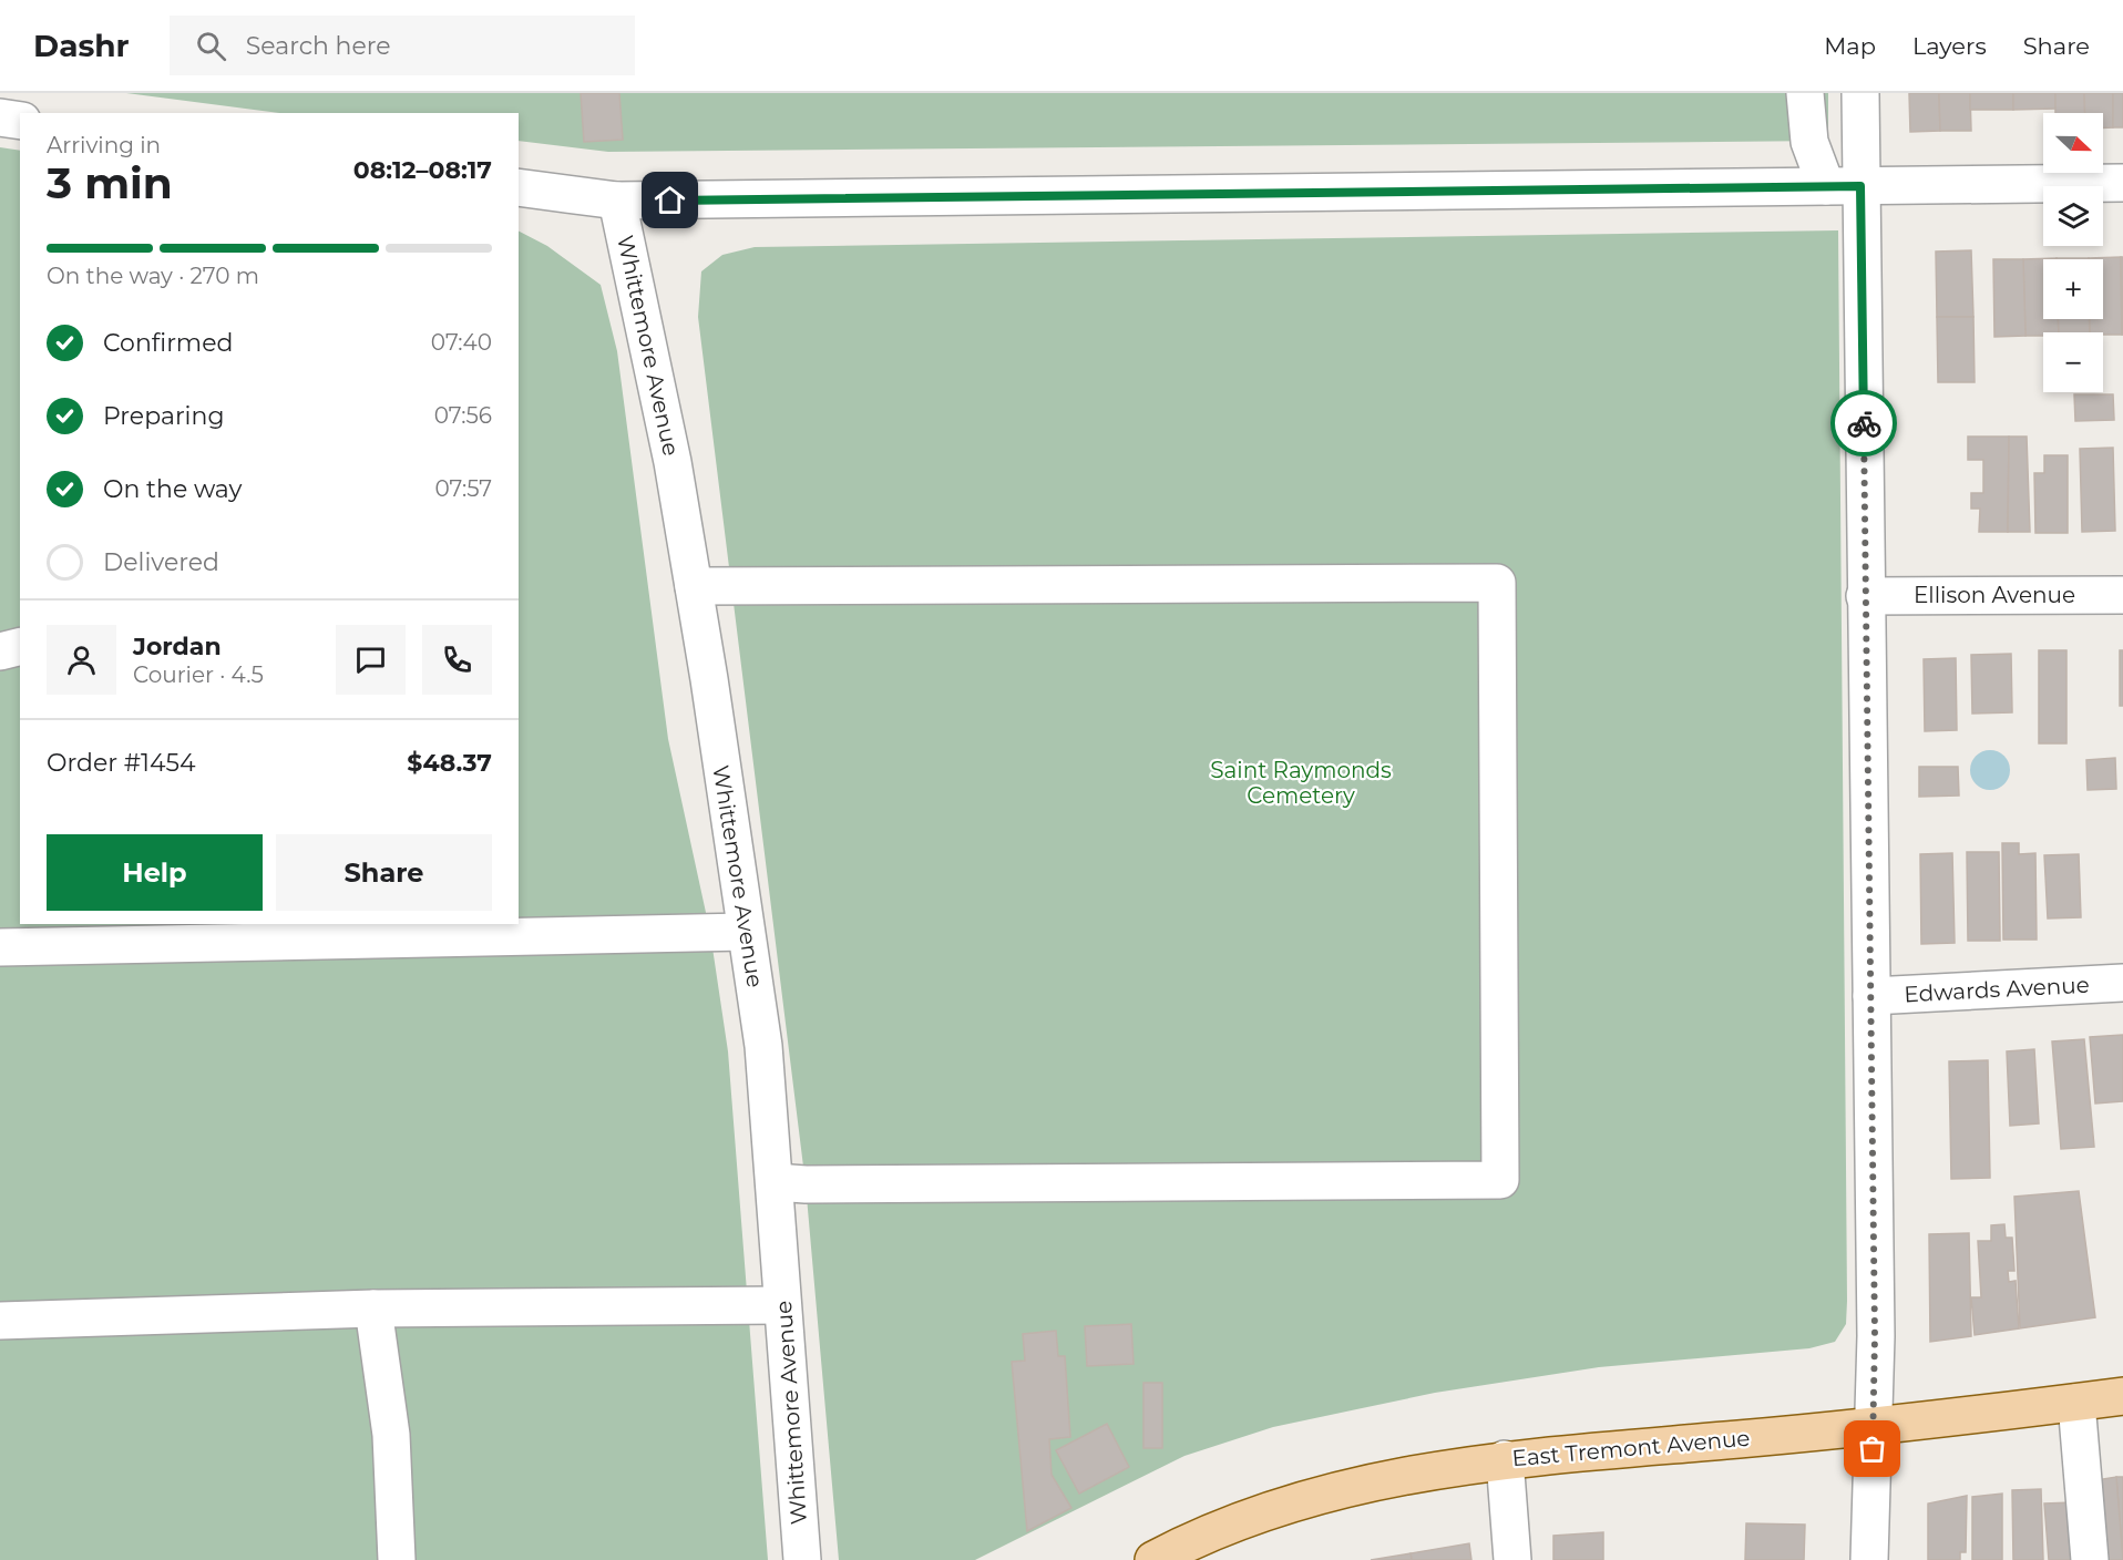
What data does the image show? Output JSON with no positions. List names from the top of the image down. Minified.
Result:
{"streets":{"main road":["East Tremont Avenue"],"street":["Whittemore Avenue","Ellison Avenue","Edwards Avenue"]},"parks":["Saint Raymonds Cemetery"],"north":"right","page":{"header":"Dashr","search":"Search here","nav":["Map","Layers","Share"],"map_buttons":["+","−"],"heading":["3 min","Arriving in","08:12–08:17"],"panel":["Jordan","Courier · 4.5","Order #1454","$48.37"],"bar":"On the way · 270 m","list":[["Confirmed","07:40"],["Preparing","07:56"],["On the way","07:57"],"Delivered"],"buttons":["Help","Share"]}}
